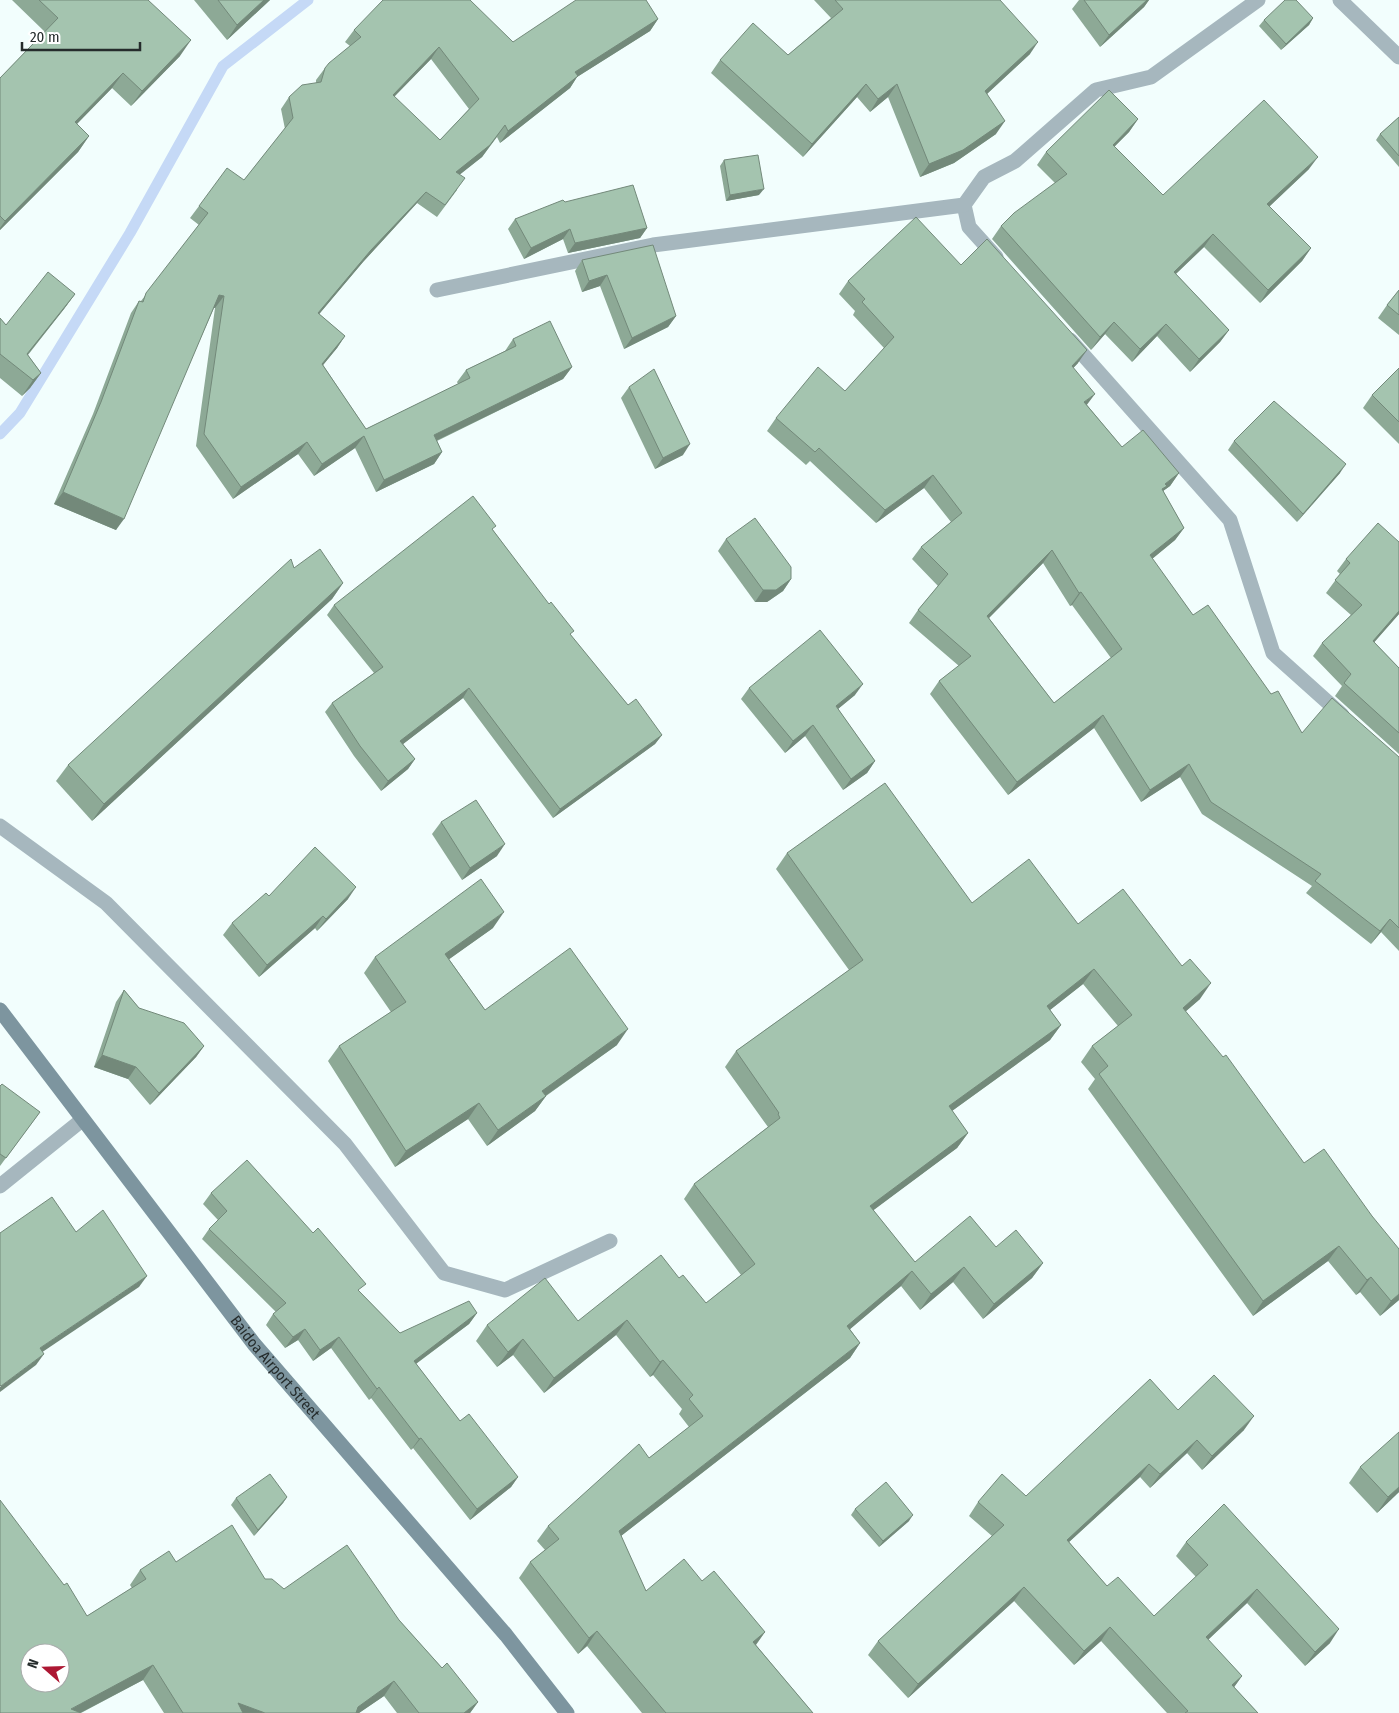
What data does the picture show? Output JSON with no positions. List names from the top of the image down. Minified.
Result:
{"streets":{"street":["Baidoa Airport Street"]},"scale_bar":"20 m","north":"left"}
